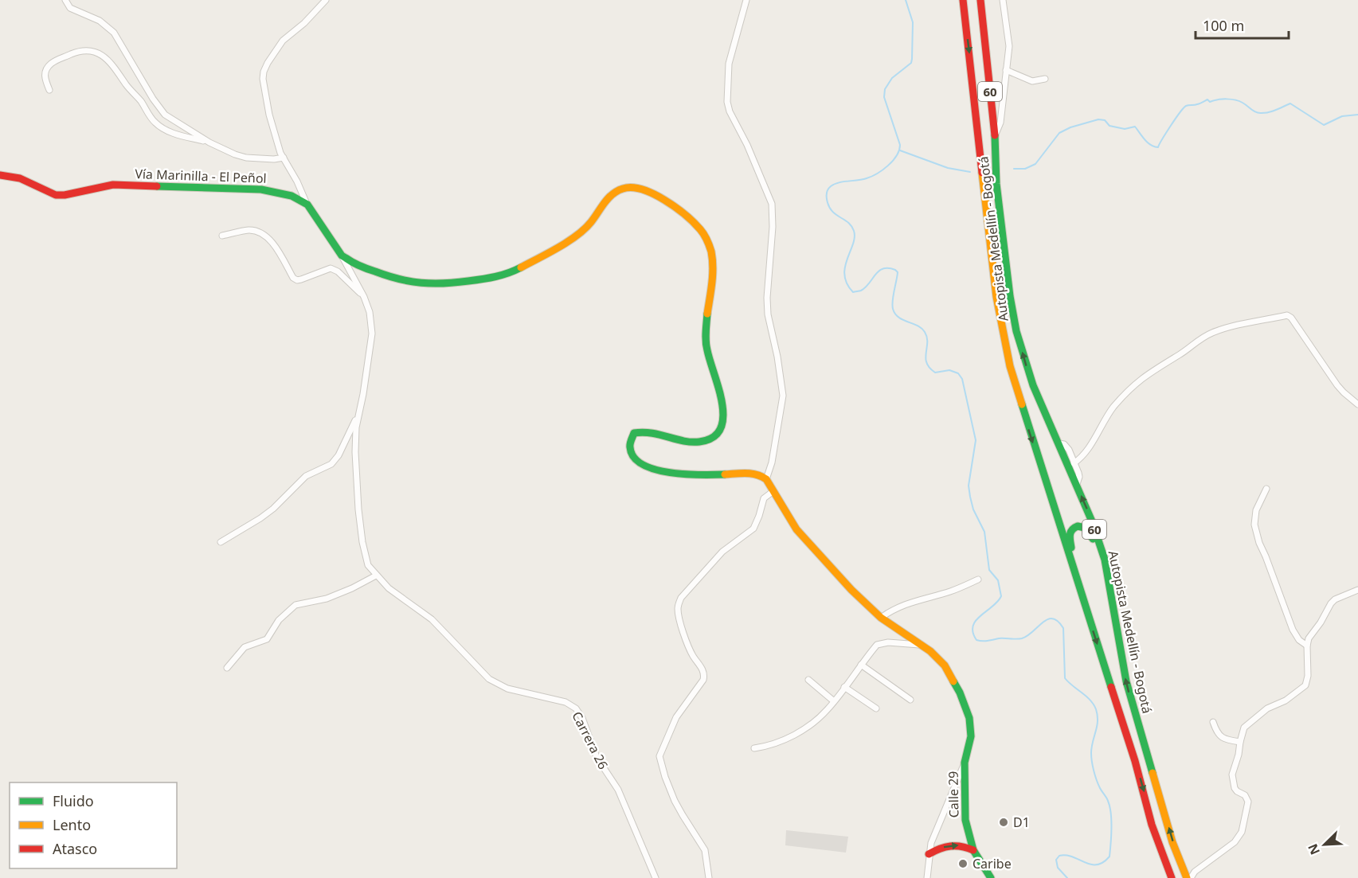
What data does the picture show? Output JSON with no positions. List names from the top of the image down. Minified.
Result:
{"streets":{"main road":["60","Vía Marinilla - El Peñol","Autopista Medellín - Bogotá","Calle 29"],"street":["Carrera 26"]},"places":["D1","Caribe"],"legend":["Fluido","Lento","Atasco"],"scale_bar":"100 m","north":"bottom left"}
